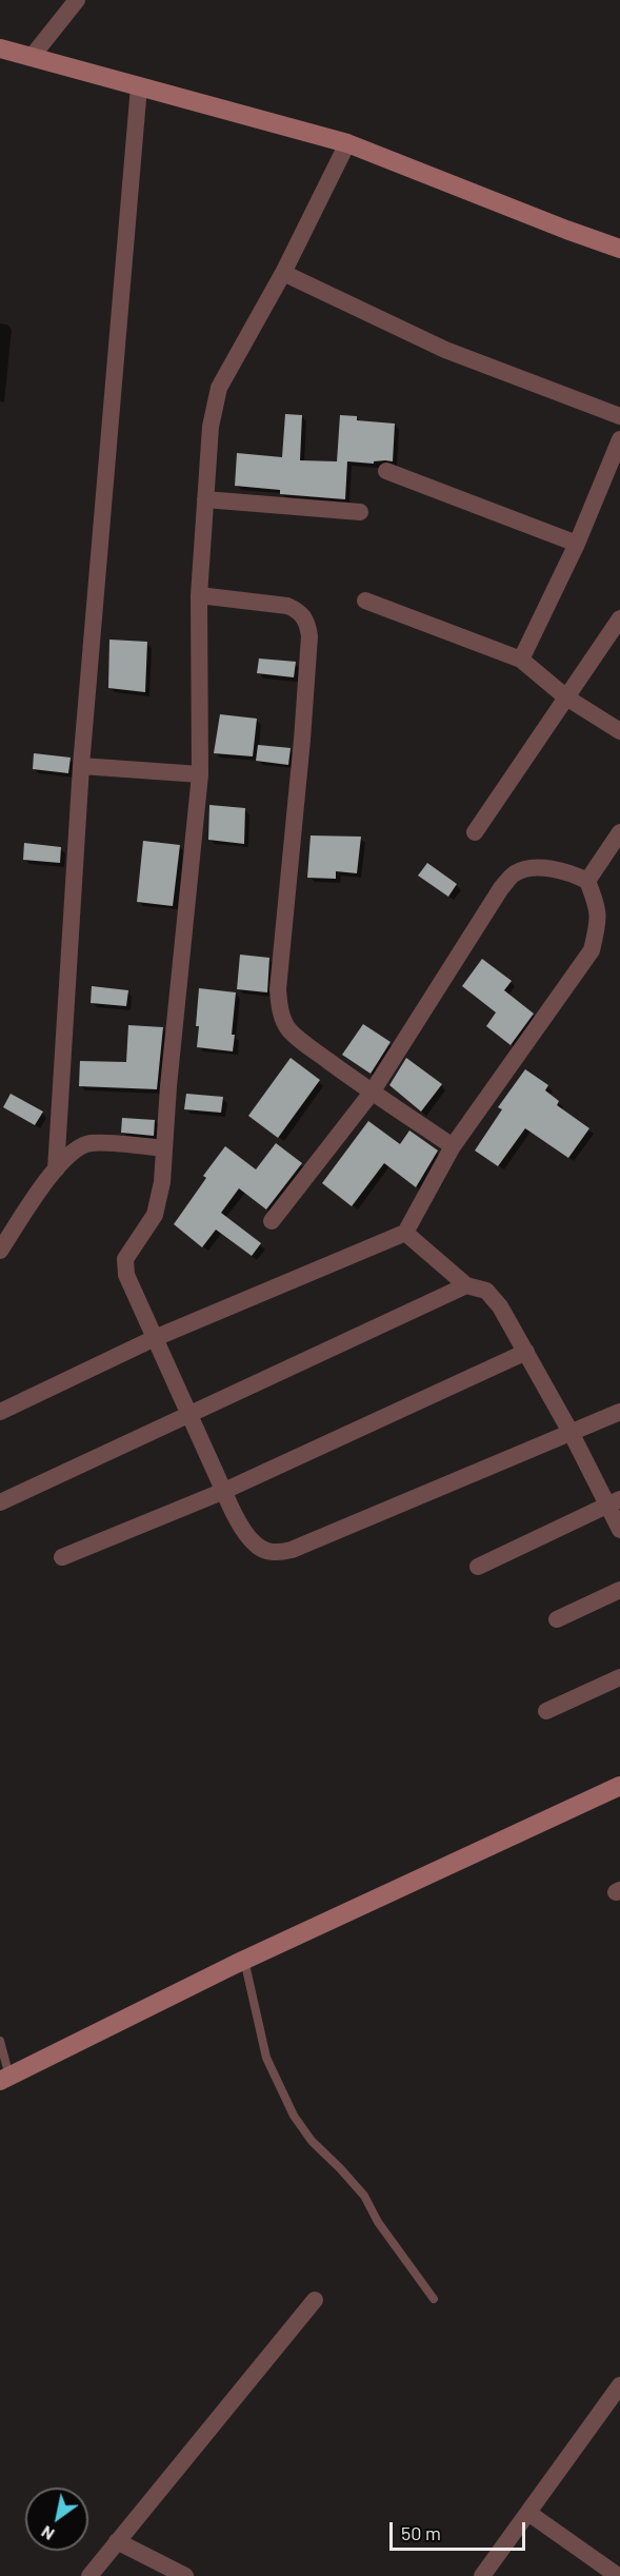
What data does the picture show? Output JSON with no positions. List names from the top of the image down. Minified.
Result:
{"scale_bar":"50 m","north":"bottom left"}
